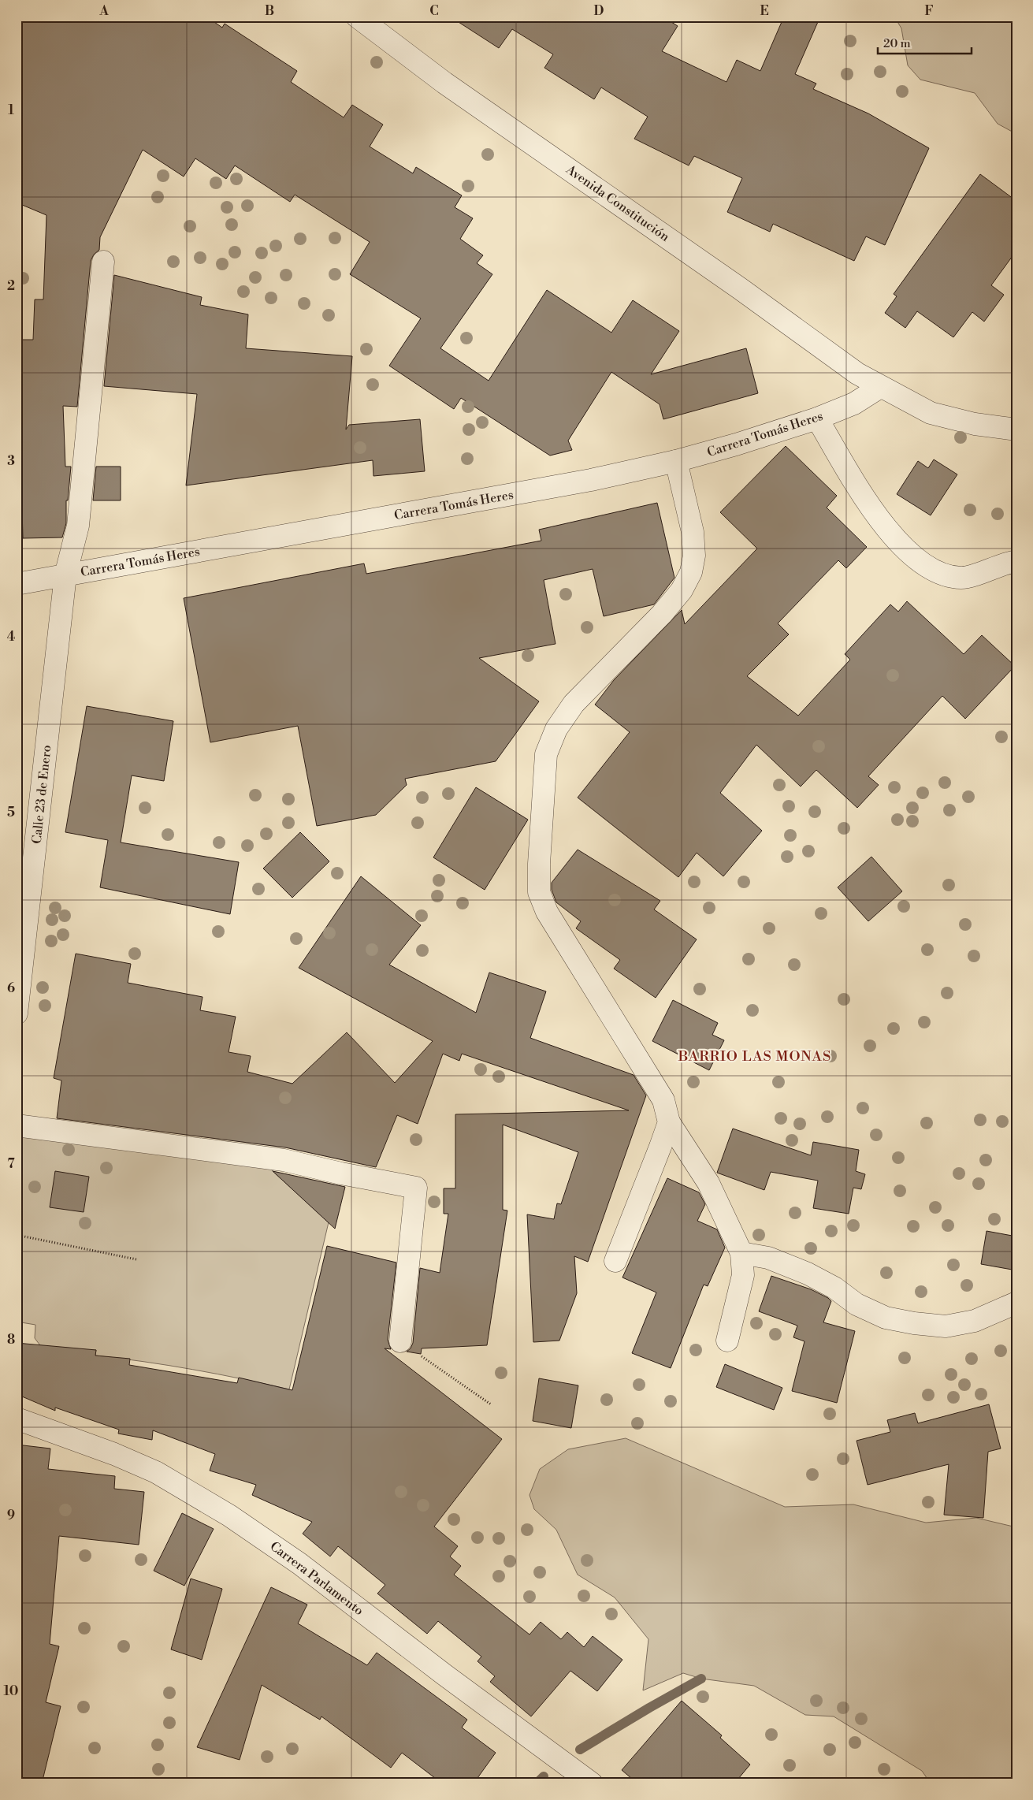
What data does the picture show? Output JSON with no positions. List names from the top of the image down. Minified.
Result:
{"streets":{"street":["Avenida Constitución","Carrera Tomás Heres","Calle 23 de Enero","Carrera Parlamento"]},"crossings":[["Avenida Constitución","Carrera Tomás Heres"],["Carrera Tomás Heres","Calle 23 de Enero"]],"districts":["BARRIO LAS MONAS"],"scale_bar":"20 m","grid":{"columns":["A","B","C","D","E","F"],"rows":["1","2","3","4","5","6","7","8","9","10"]}}
